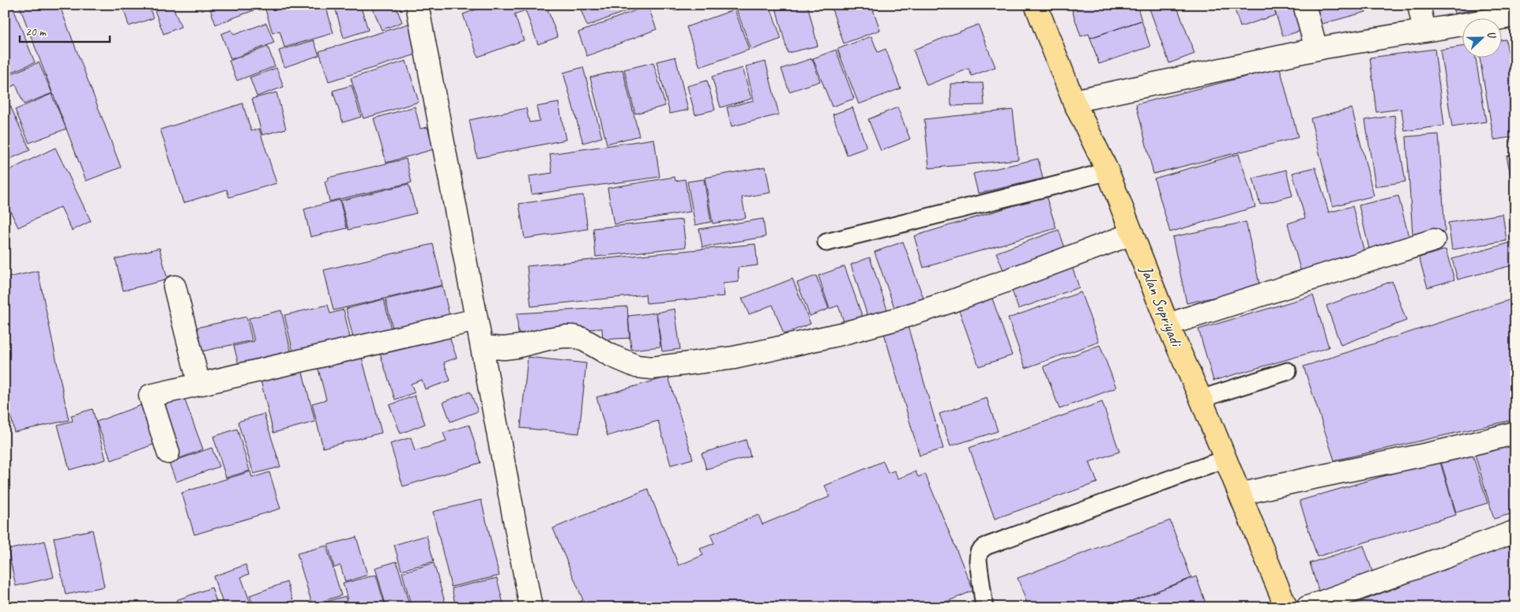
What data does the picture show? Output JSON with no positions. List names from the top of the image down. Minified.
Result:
{"streets":{"highway":["Jalan Supriyadi"]},"scale_bar":"20 m","north":"right"}
